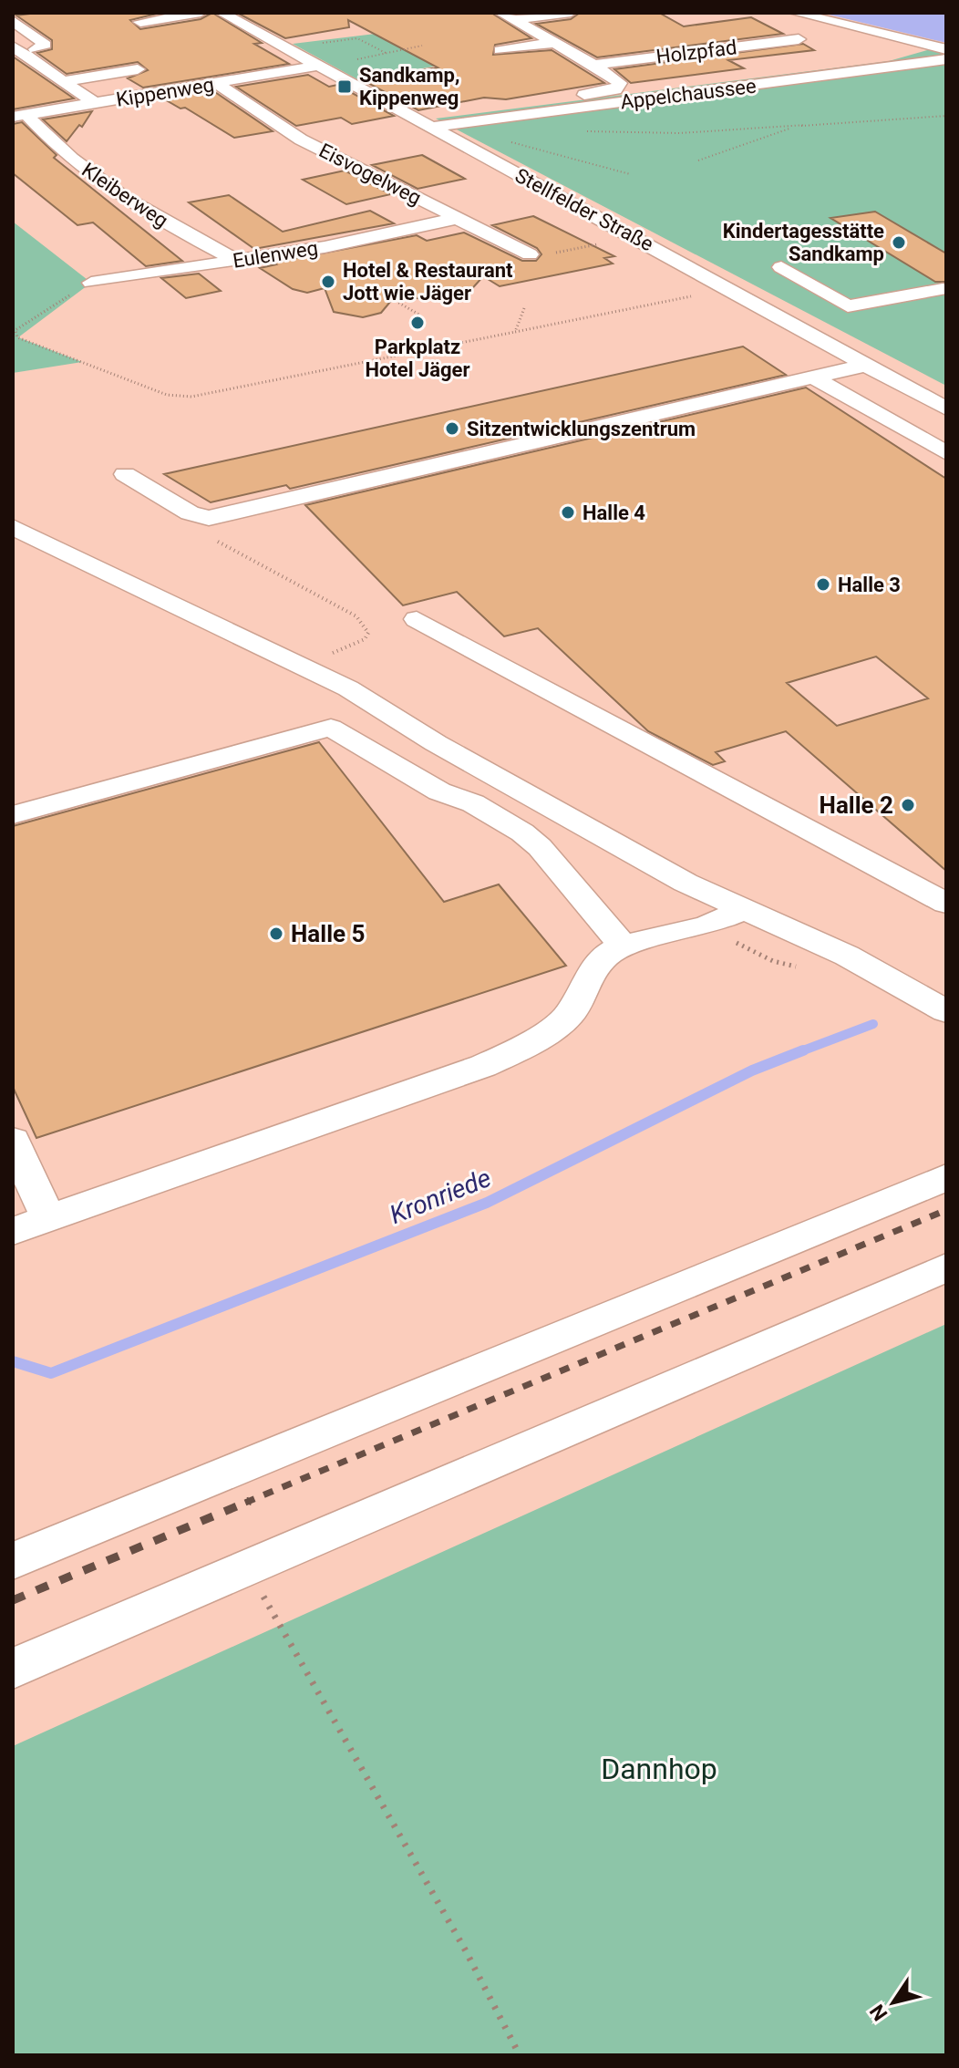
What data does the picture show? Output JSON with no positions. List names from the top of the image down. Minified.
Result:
{"streets":{"street":["Holzpfad","Kippenweg","Appelchaussee","Eisvogelweg","Kleiberweg","Stellfelder Straße","Eulenweg"]},"crossings":[["Kippenweg","Eisvogelweg"],["Kippenweg","Kleiberweg"],["Kippenweg","Stellfelder Straße"],["Appelchaussee","Stellfelder Straße"],["Eisvogelweg","Eulenweg"],["Kleiberweg","Eulenweg"]],"water":["Kronriede"],"parks":["Dannhop"],"places":{"transit":["Sandkamp, Kippenweg"],"other":["Kindertagesstätte Sandkamp","Hotel & Restaurant Jott wie Jäger","Parkplatz Hotel Jäger","Sitzentwicklungszentrum","Halle 4","Halle 3","Halle 2","Halle 5"]},"north":"bottom left"}
